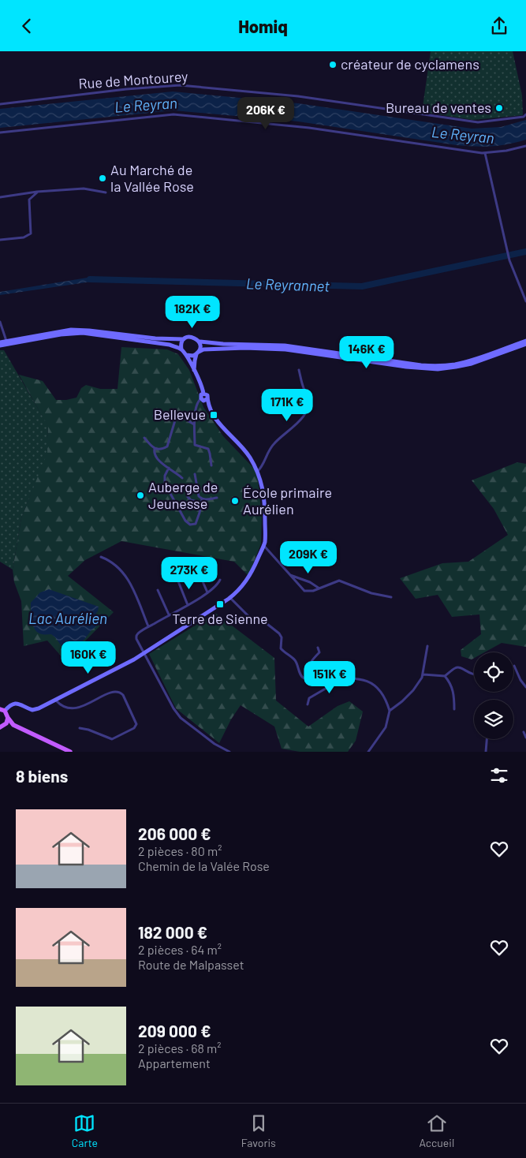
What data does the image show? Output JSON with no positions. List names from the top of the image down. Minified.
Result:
{"streets":{"street":["Rue de Montourey"]},"water":["Le Reyran","Le Reyrannet","Lac Aurélien"],"places":{"other":["créateur de cyclamens","Bureau de ventes","Au Marché de la Vallée Rose","Auberge de Jeunesse","École primaire Aurélien"],"transit":["Bellevue","Terre de Sienne"]},"page":{"header":"Homiq","price":["206K €","182K €","146K €","171K €","209K €","273K €","160K €","151K €"],"heading":"8 biens","list":[{"name":"206 000 €","note":"2 pièces · 80 m² · Chemin de la Valée Rose"},{"name":"182 000 €","note":"2 pièces · 64 m² · Route de Malpasset"},{"name":"209 000 €","note":"2 pièces · 68 m² · Appartement"}],"tabs":["Carte","Favoris","Accueil"]}}
